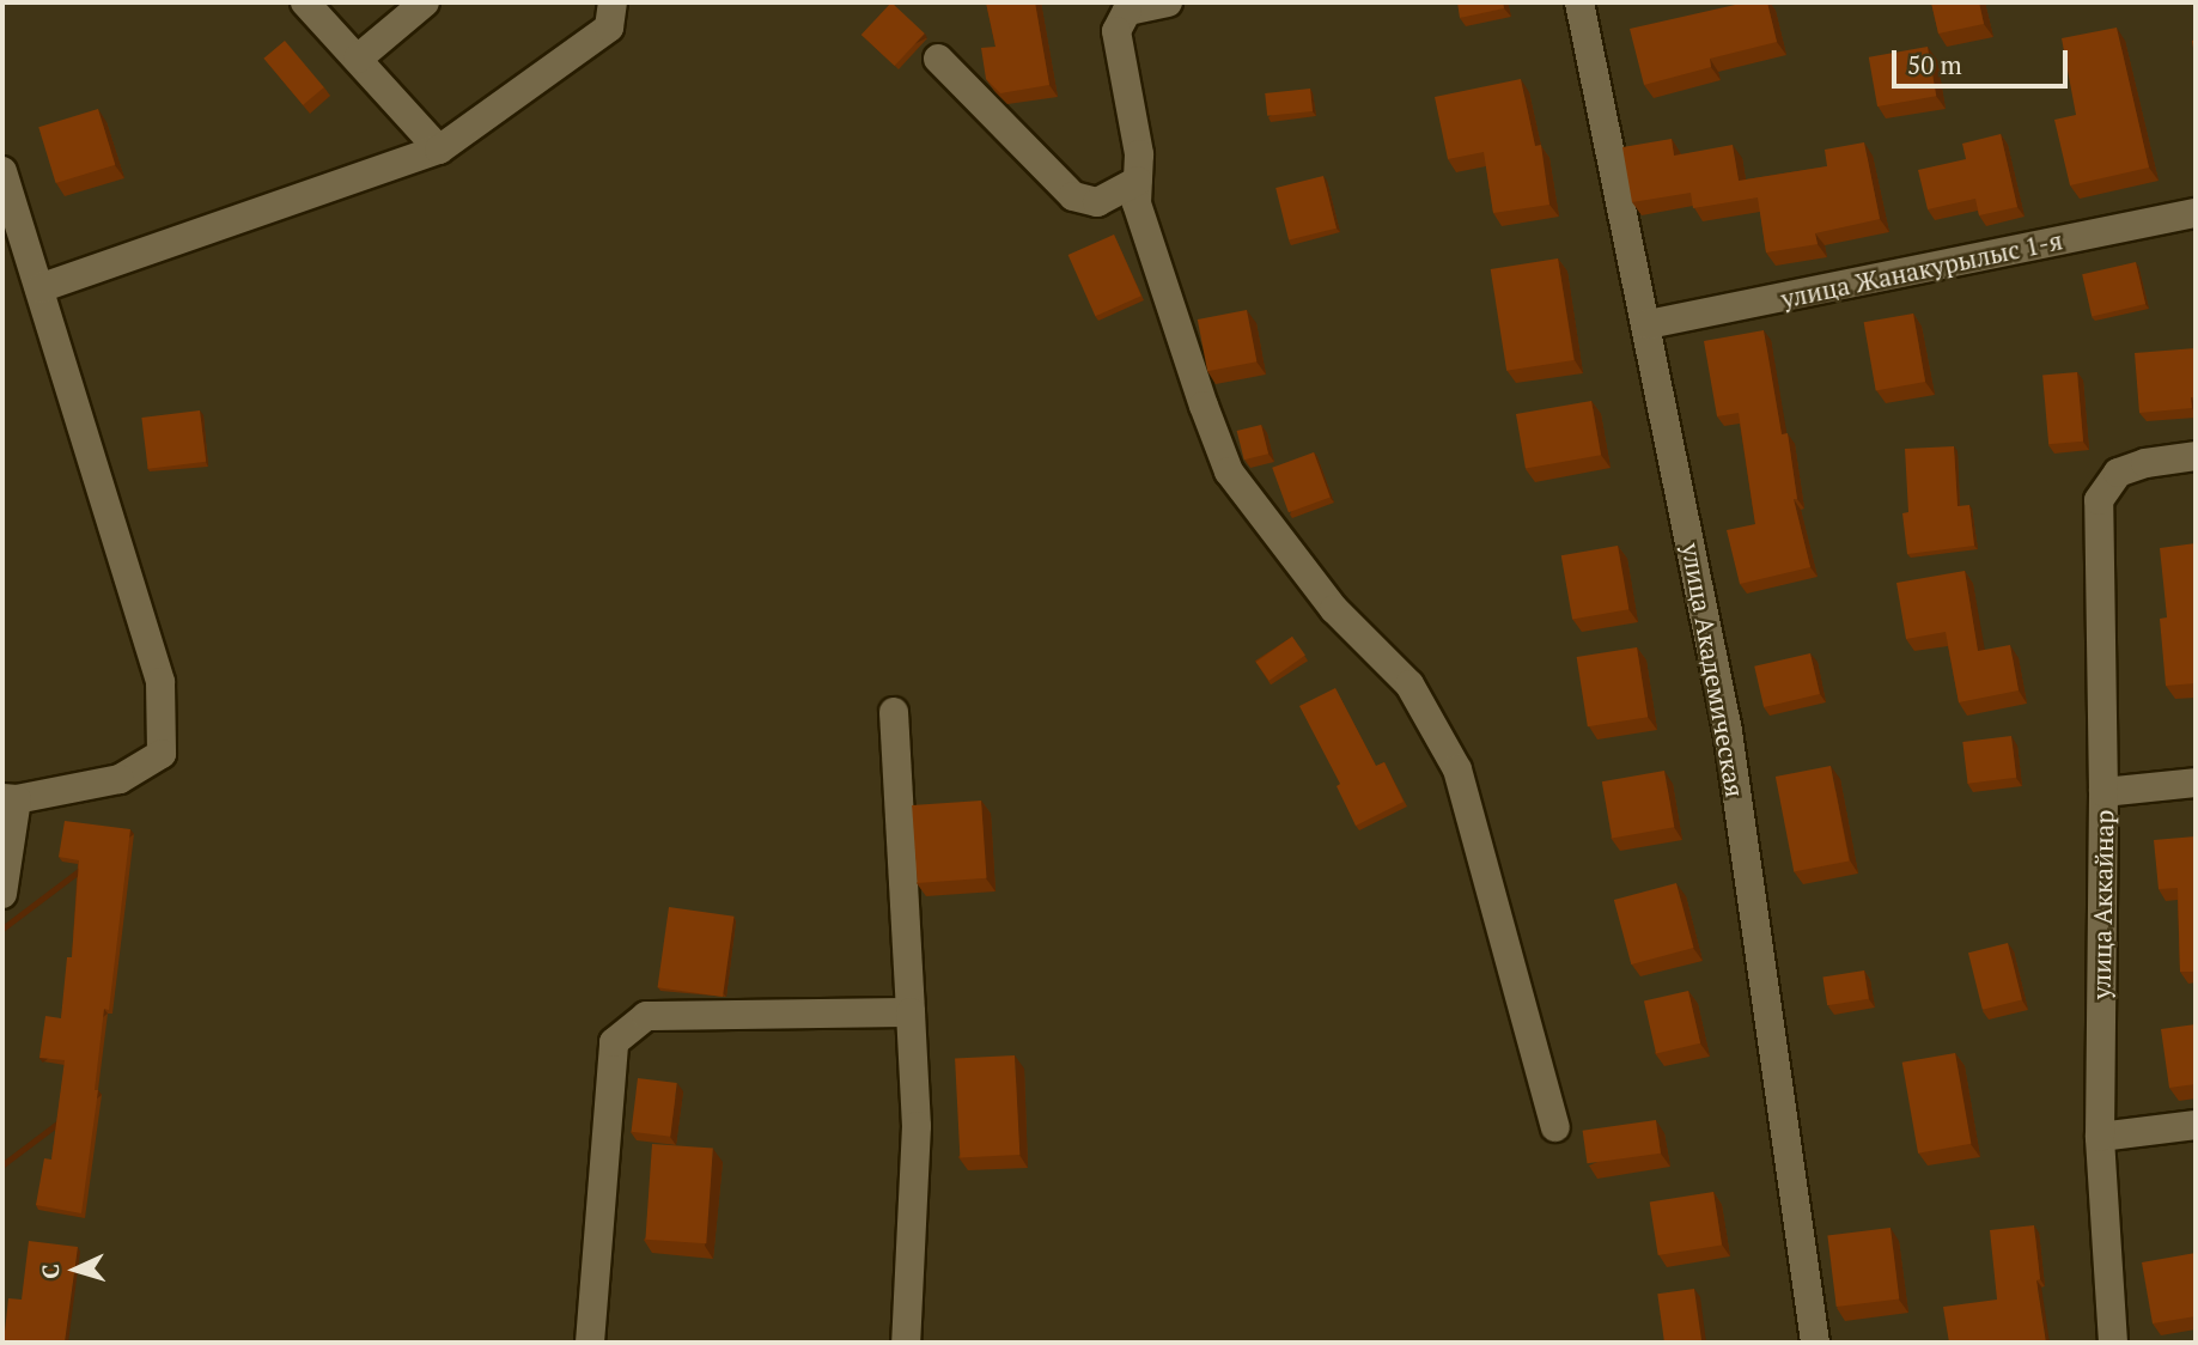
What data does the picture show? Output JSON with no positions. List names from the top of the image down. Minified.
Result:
{"streets":{"street":["улица Жанакурылыс 1-я","улица Академическая","улица Аккайнар"]},"crossings":[["улица Жанакурылыс 1-я","улица Академическая"]],"scale_bar":"50 m","north":"left"}
